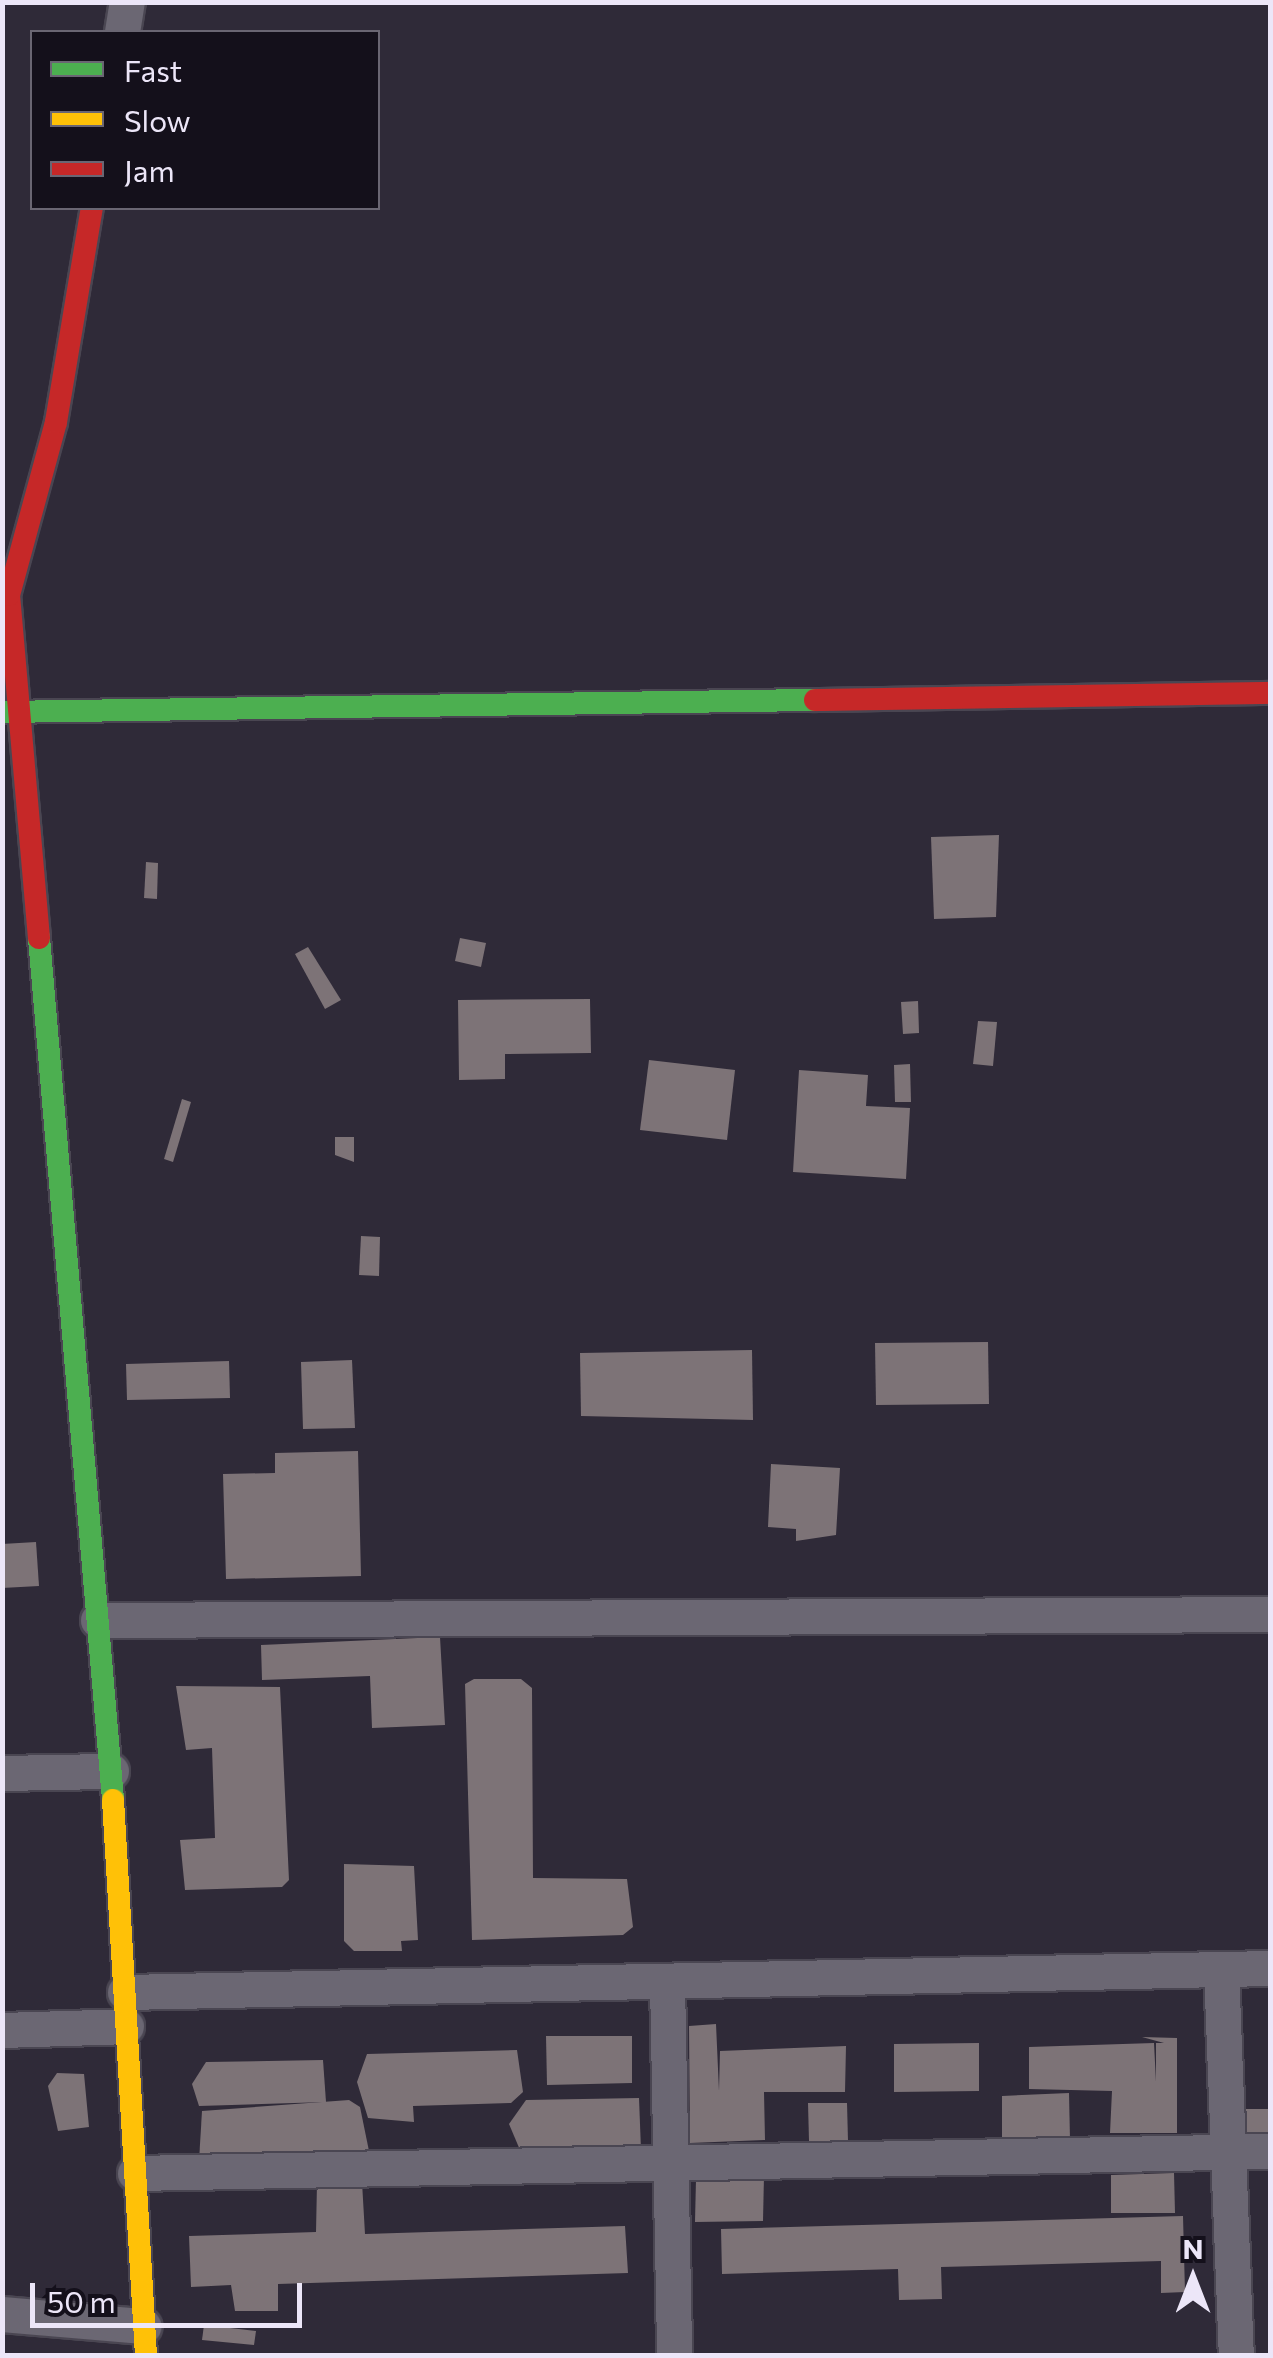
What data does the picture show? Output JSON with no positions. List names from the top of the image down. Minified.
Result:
{"legend":["Fast","Slow","Jam"],"scale_bar":"50 m","north":"top"}
